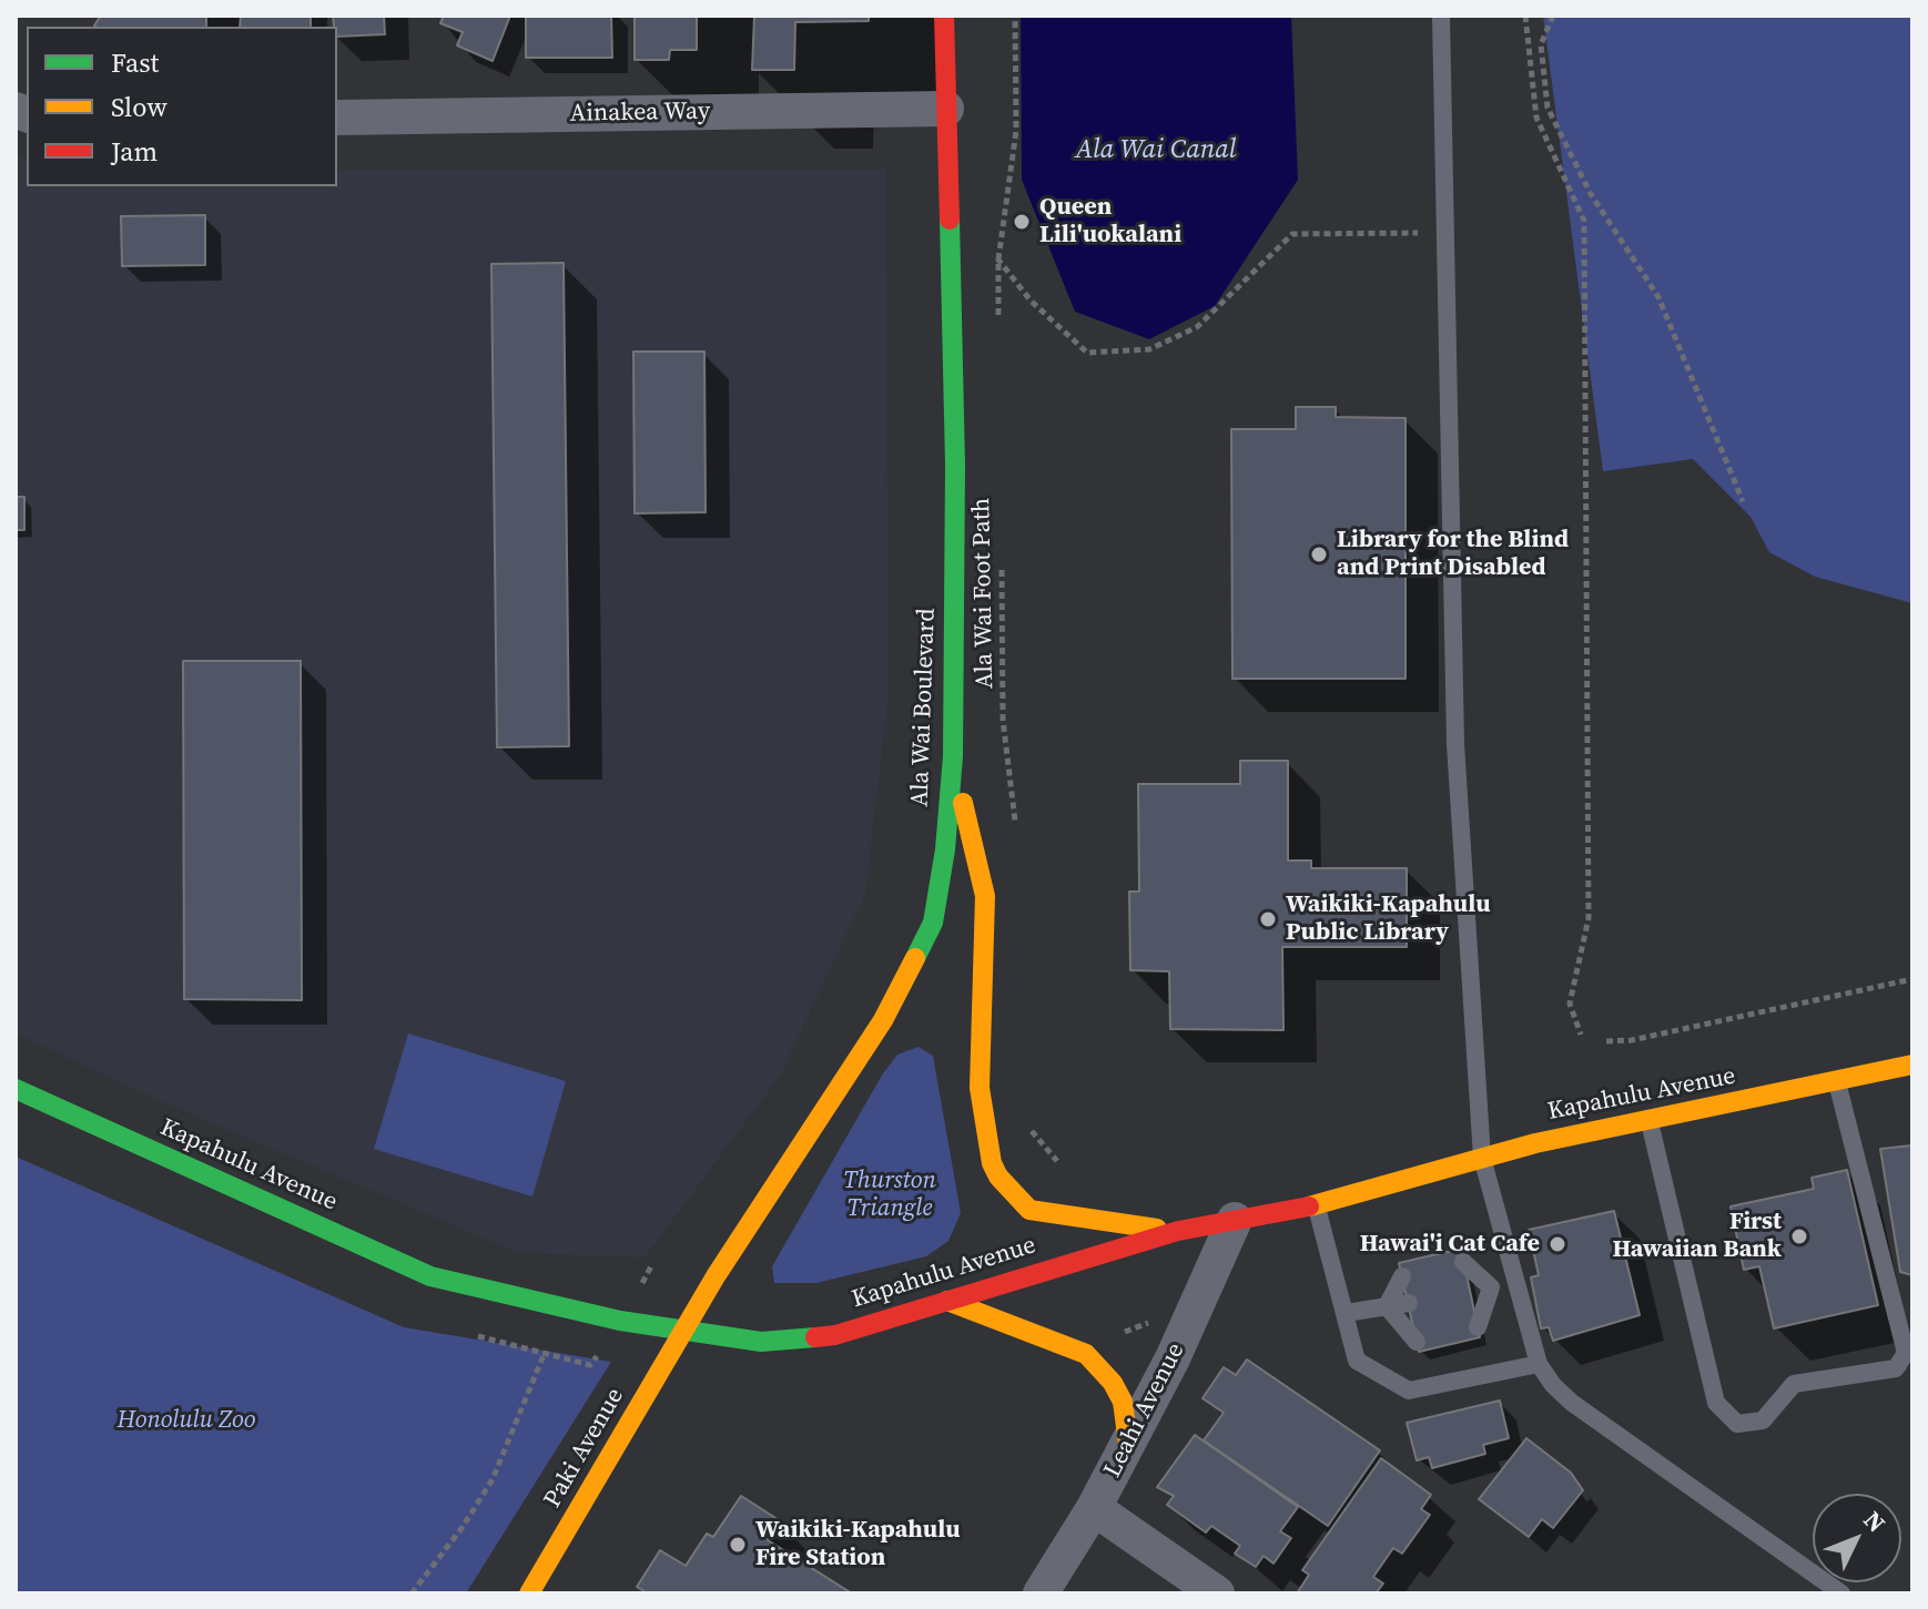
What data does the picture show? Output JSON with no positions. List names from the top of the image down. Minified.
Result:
{"streets":{"main road":["Ala Wai Boulevard","Kapahulu Avenue","Paki Avenue"],"street":["Ainakea Way","Leahi Avenue"],"path":["Ala Wai Foot Path"]},"crossings":[["Ainakea Way","Ala Wai Boulevard"],["Ala Wai Boulevard","Kapahulu Avenue"],["Ala Wai Boulevard","Paki Avenue"],["Kapahulu Avenue","Leahi Avenue"],["Kapahulu Avenue","Paki Avenue"]],"water":["Ala Wai Canal"],"parks":["Thurston Triangle","Honolulu Zoo"],"places":["Queen Lili'uokalani","Library for the Blind and Print Disabled","Waikiki-Kapahulu Public Library","First Hawaiian Bank","Hawai'i Cat Cafe","Waikiki-Kapahulu Fire Station"],"legend":["Fast","Slow","Jam"],"north":"top right"}
